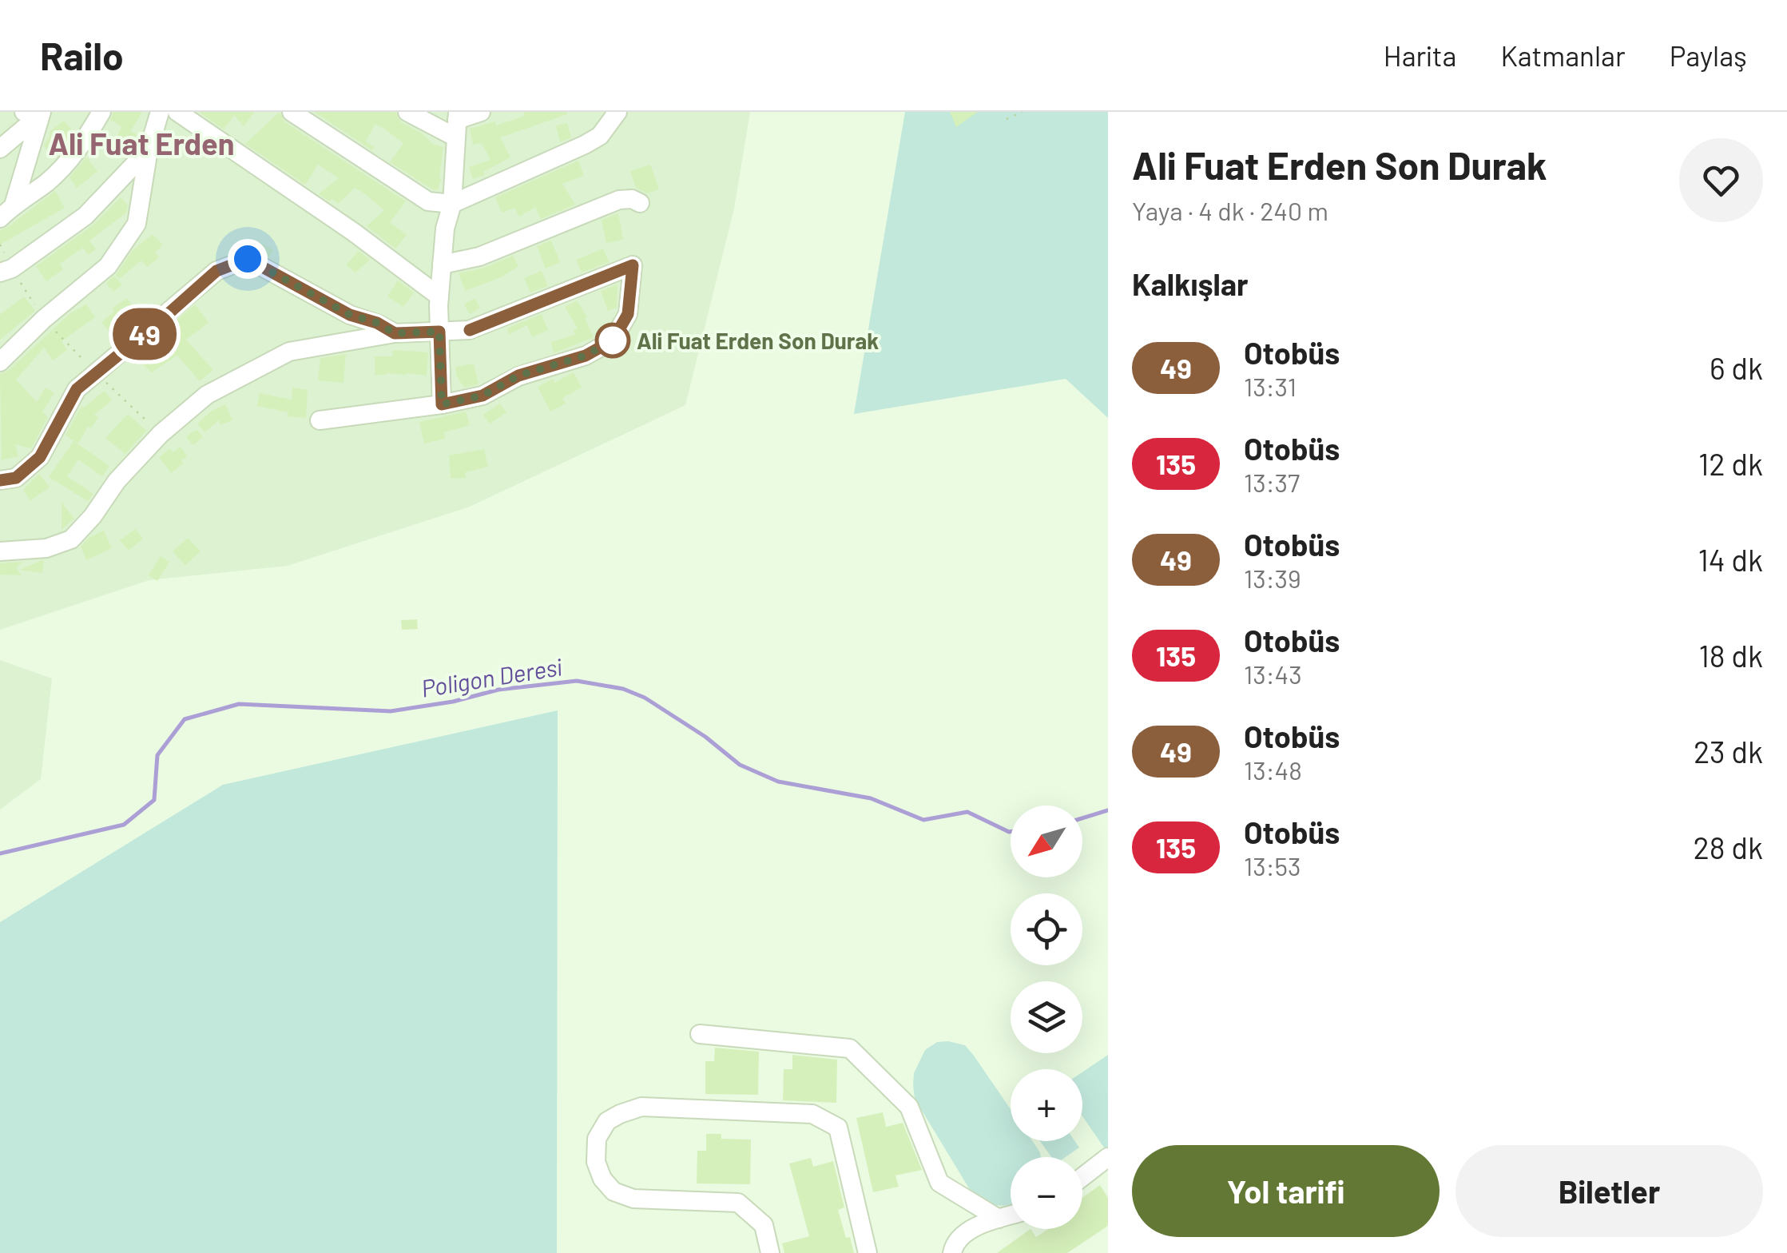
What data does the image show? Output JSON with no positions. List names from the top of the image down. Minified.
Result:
{"districts":["Ali Fuat Erden"],"water":["Poligon Deresi"],"places":["Ali Fuat Erden Son Durak"],"lines":["bus line 49"],"north":"bottom left","page":{"header":"Railo","nav":["Harita","Katmanlar","Paylaş"],"on_map":"49","heading":[["Ali Fuat Erden Son Durak","Yaya · 4 dk · 240 m"],"Kalkışlar"],"list":[{"mark":"49","name":"Otobüs","note":"13:31","value":"6 dk"},{"mark":"135","name":"Otobüs","note":"13:37","value":"12 dk"},{"mark":"49","name":"Otobüs","note":"13:39","value":"14 dk"},{"mark":"135","name":"Otobüs","note":"13:43","value":"18 dk"},{"mark":"49","name":"Otobüs","note":"13:48","value":"23 dk"},{"mark":"135","name":"Otobüs","note":"13:53","value":"28 dk"}],"map_buttons":["+","−"],"buttons":["Yol tarifi","Biletler"]}}
